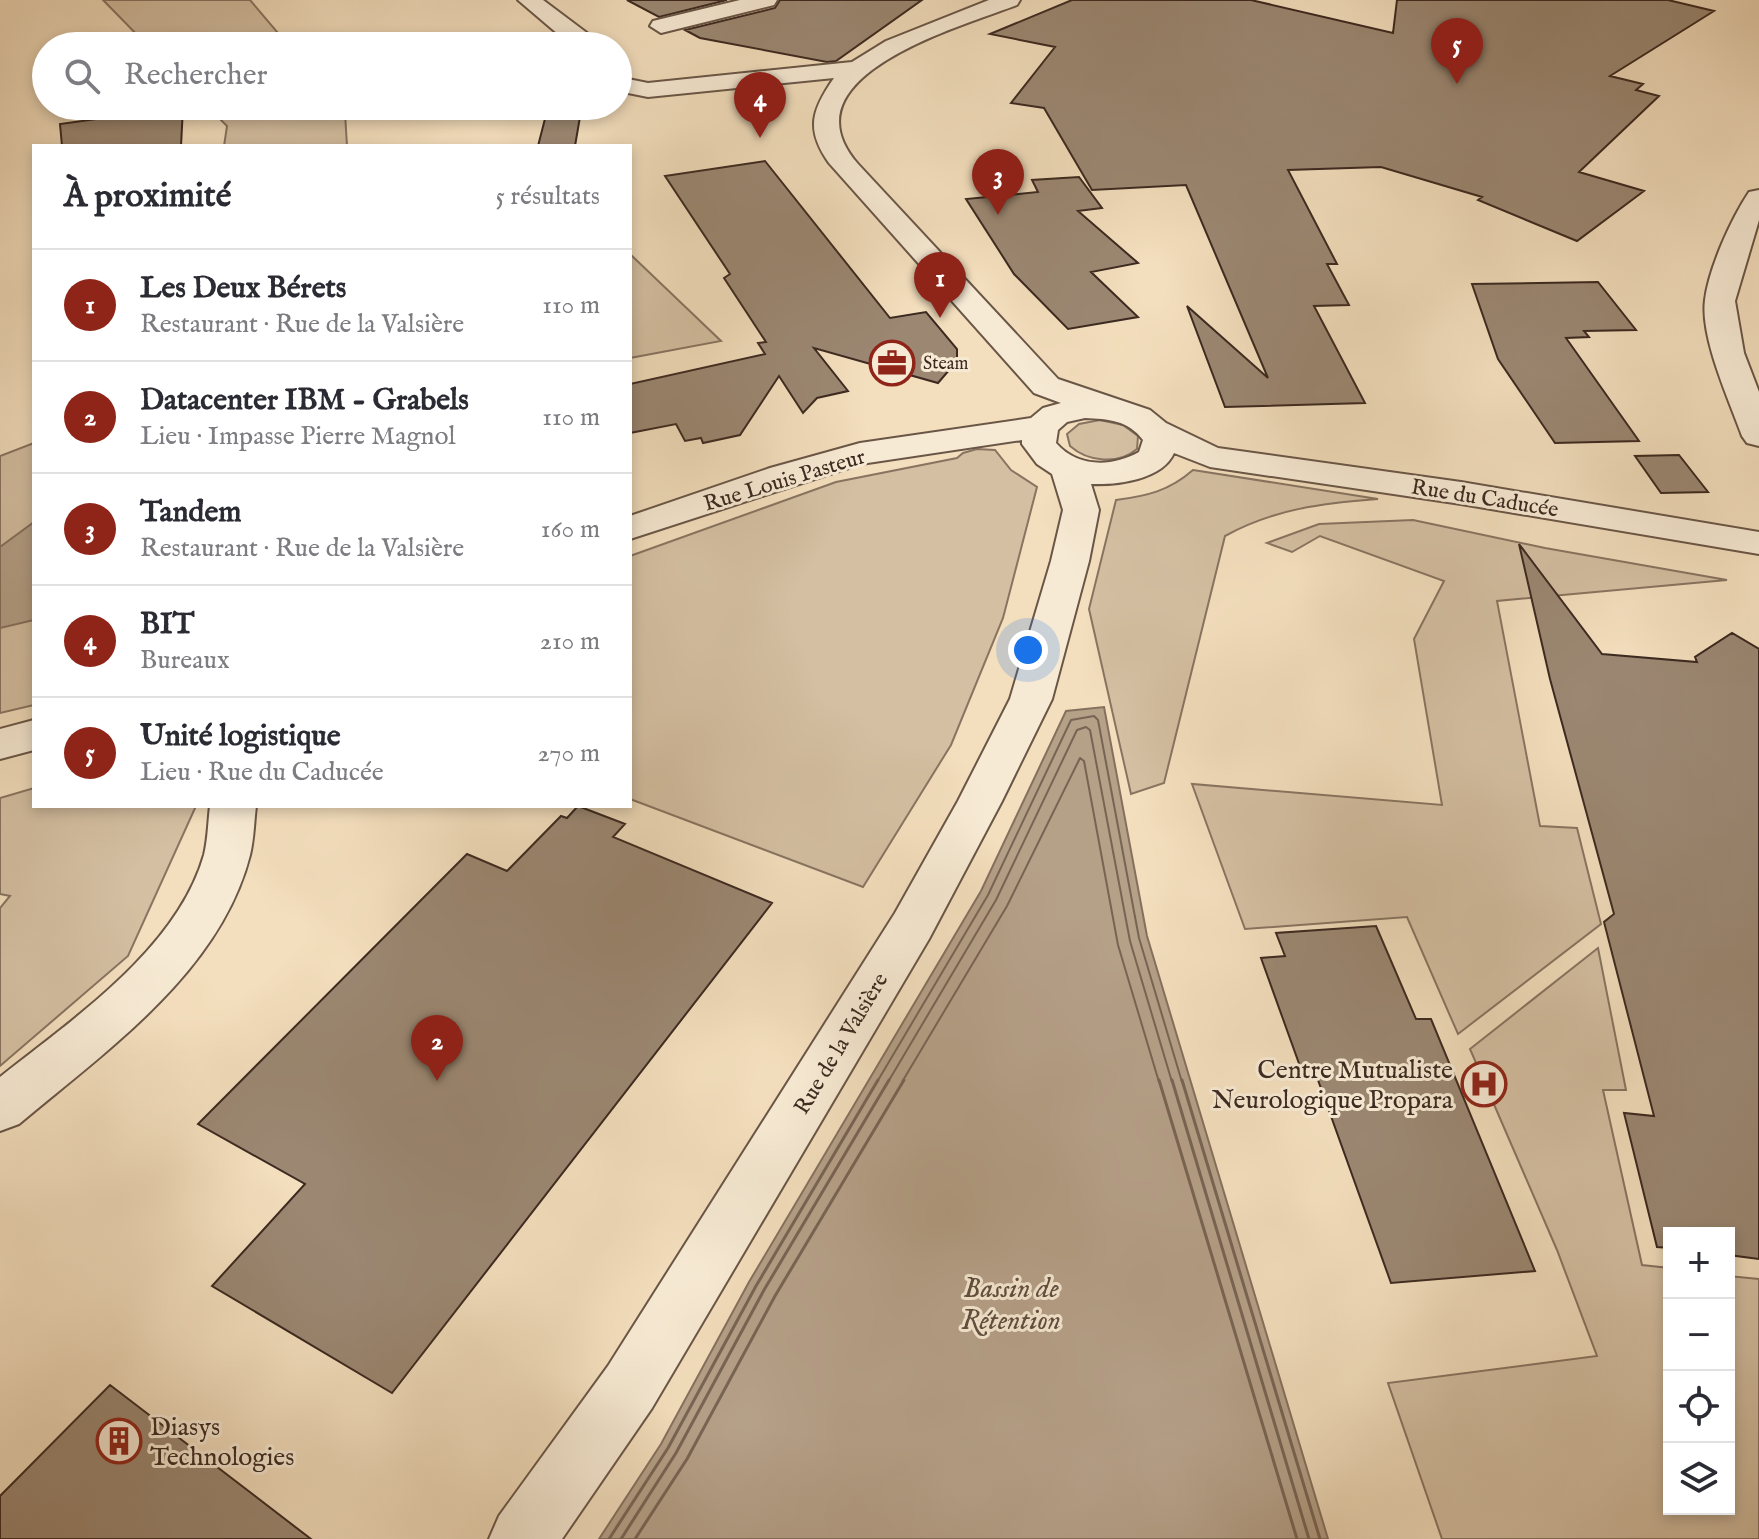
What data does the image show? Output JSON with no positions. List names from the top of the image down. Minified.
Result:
{"streets":{"street":["Rue Louis Pasteur","Rue du Caducée","Rue de la Valsière"]},"crossings":[["Rue Louis Pasteur","Rue du Caducée"],["Rue Louis Pasteur","Rue de la Valsière"]],"water":["Bassin de Rétention"],"places":{"office":["Steam"],"hospital":["Centre Mutualiste Neurologique Propara"],"building":["Diasys Technologies"]},"page":{"pins":["5","4","3","1","2"],"search":"Rechercher","heading":["À proximité","5 résultats"],"list":[{"mark":"1","name":"Les Deux Bérets","note":"Restaurant · Rue de la Valsière","value":"110 m"},{"mark":"2","name":"Datacenter IBM - Grabels","note":"Lieu · Impasse Pierre Magnol","value":"110 m"},{"mark":"3","name":"Tandem","note":"Restaurant · Rue de la Valsière","value":"160 m"},{"mark":"4","name":"BIT","note":"Bureaux","value":"210 m"},{"mark":"5","name":"Unité logistique","note":"Lieu · Rue du Caducée","value":"270 m"}],"map_buttons":["+","−"]}}
